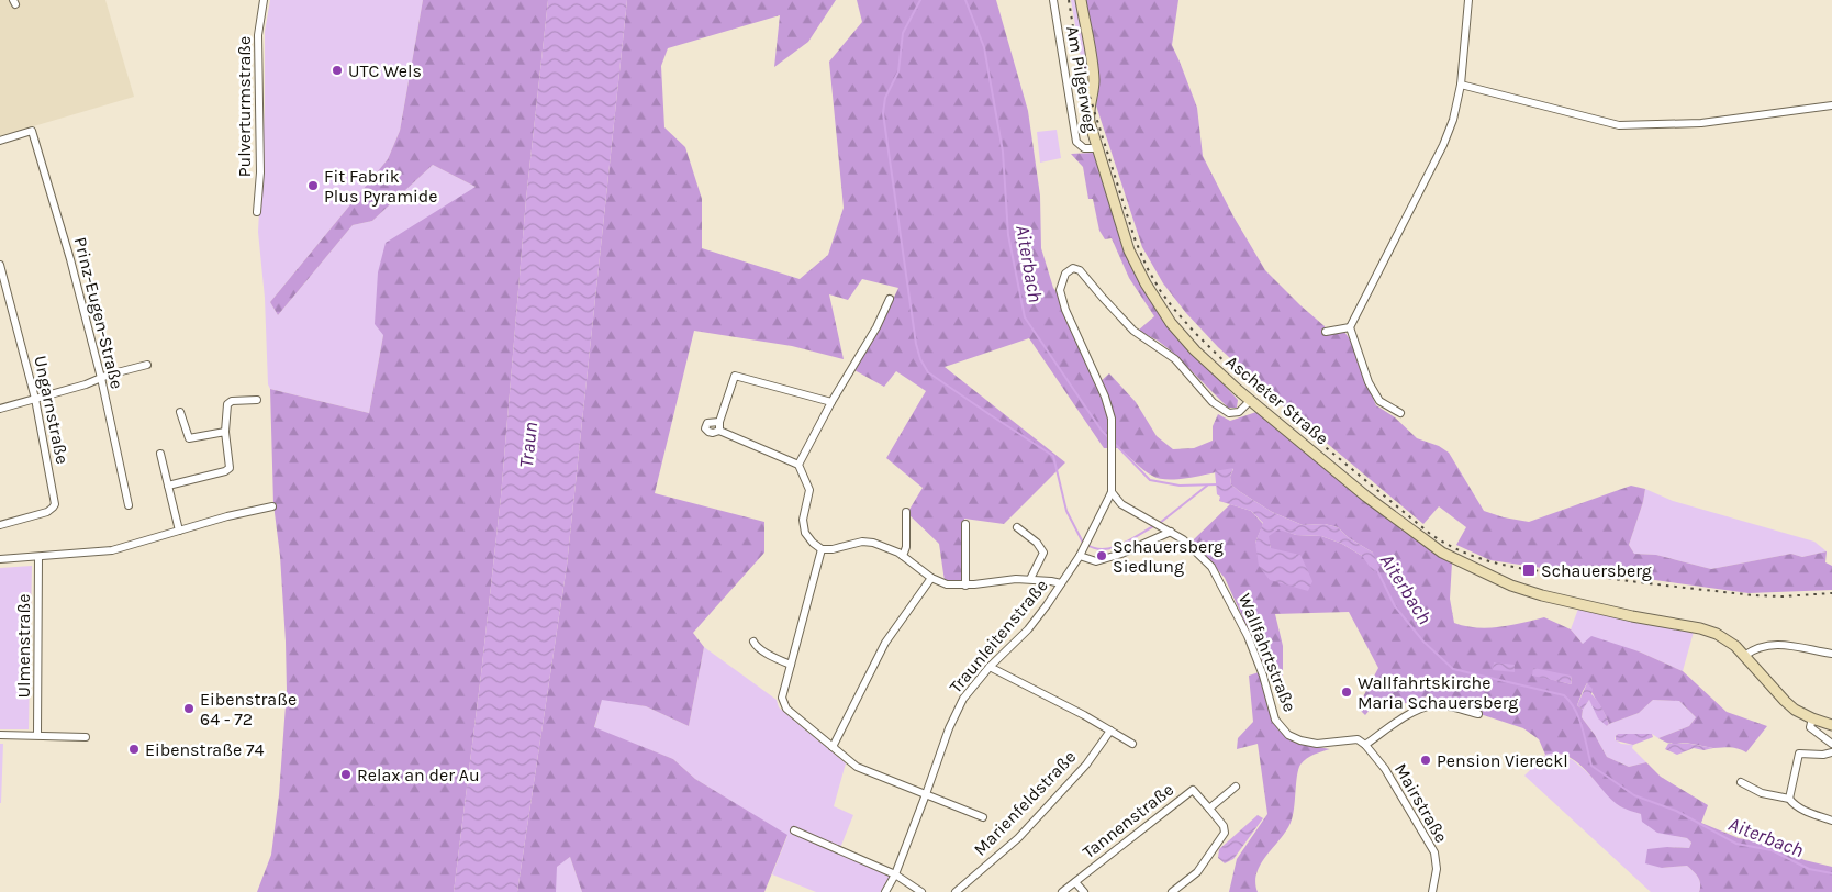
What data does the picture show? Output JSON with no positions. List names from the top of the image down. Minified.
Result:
{"streets":{"main road":["Ascheter Straße"],"street":["Am Pilgerweg","Pulverturmstraße","Prinz-Eugen-Straße","Ungarnstraße","Traunleitenstraße","Ulmenstraße","Wallfahrtstraße","Marienfeldstraße","Mairstraße","Tannenstraße"]},"crossings":[["Am Pilgerweg","Ascheter Straße"],["Ascheter Straße","Traunleitenstraße"],["Traunleitenstraße","Wallfahrtstraße"],["Wallfahrtstraße","Mairstraße"]],"water":["Aiterbach","Traun"],"places":{"other":["UTC Wels","Fit Fabrik Plus Pyramide","Schauersberg Siedlung","Wallfahrtskirche Maria Schauersberg","Eibenstraße 64 - 72","Eibenstraße 74","Pension Viereckl","Relax an der Au"],"transit":["Schauersberg"]}}
